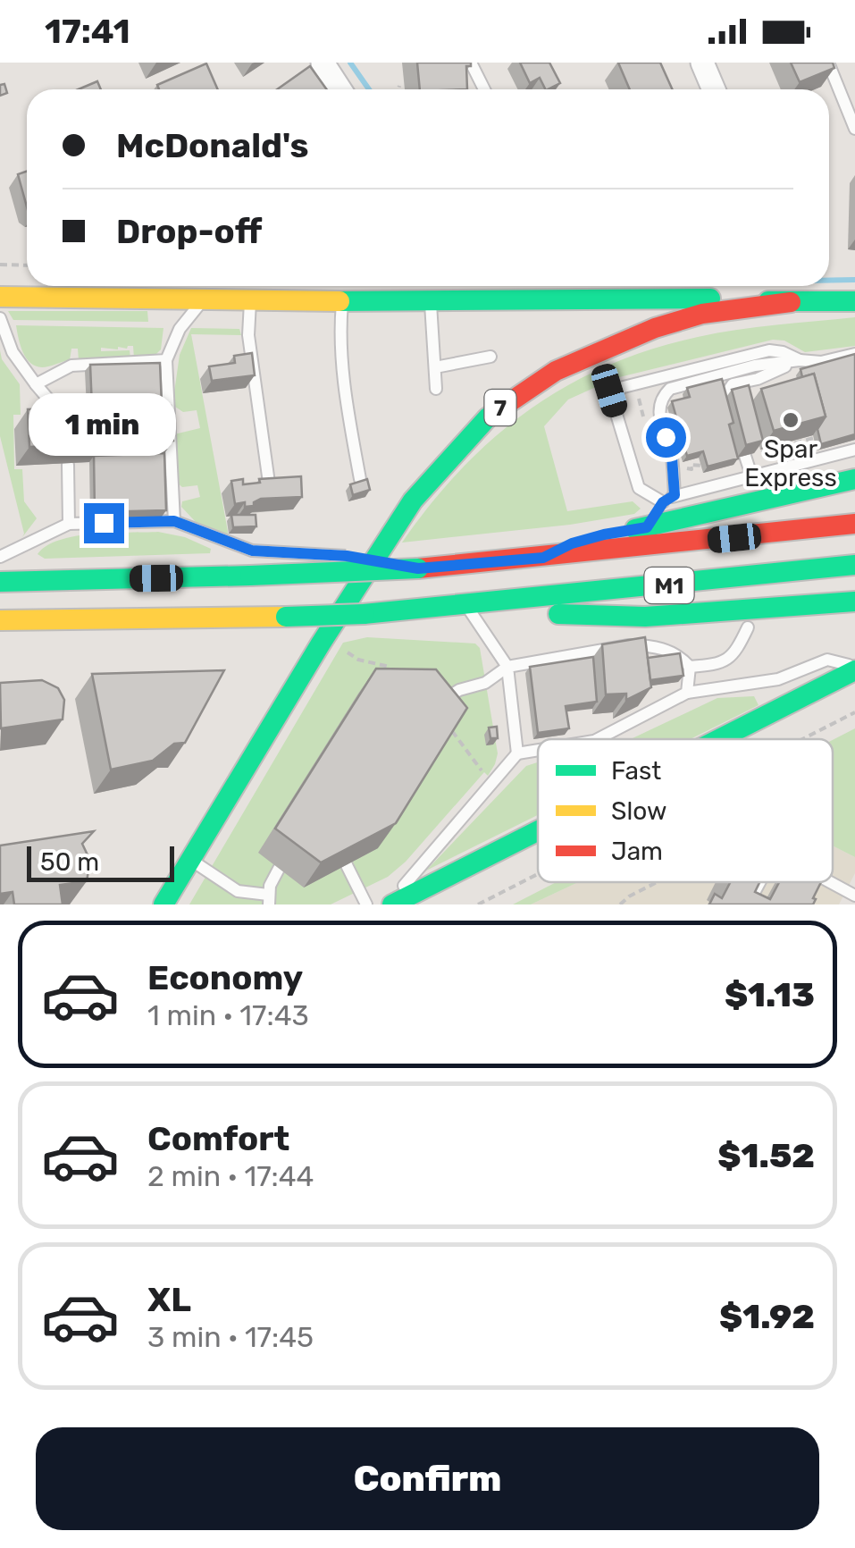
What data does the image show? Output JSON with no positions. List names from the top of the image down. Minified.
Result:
{"streets":{"main road":["7","M1"]},"places":["Spar Express"],"legend":["Fast","Slow","Jam"],"scale_bar":"50 m","page":{"status":"17:41","banner":["McDonald's","Drop-off"],"bubble":"1 min","scale":"50 m","list":[{"name":"Economy","note":"1 min · 17:43","value":"$1.13"},{"name":"Comfort","note":"2 min · 17:44","value":"$1.52"},{"name":"XL","note":"3 min · 17:45","value":"$1.92"}],"buttons":"Confirm"}}
